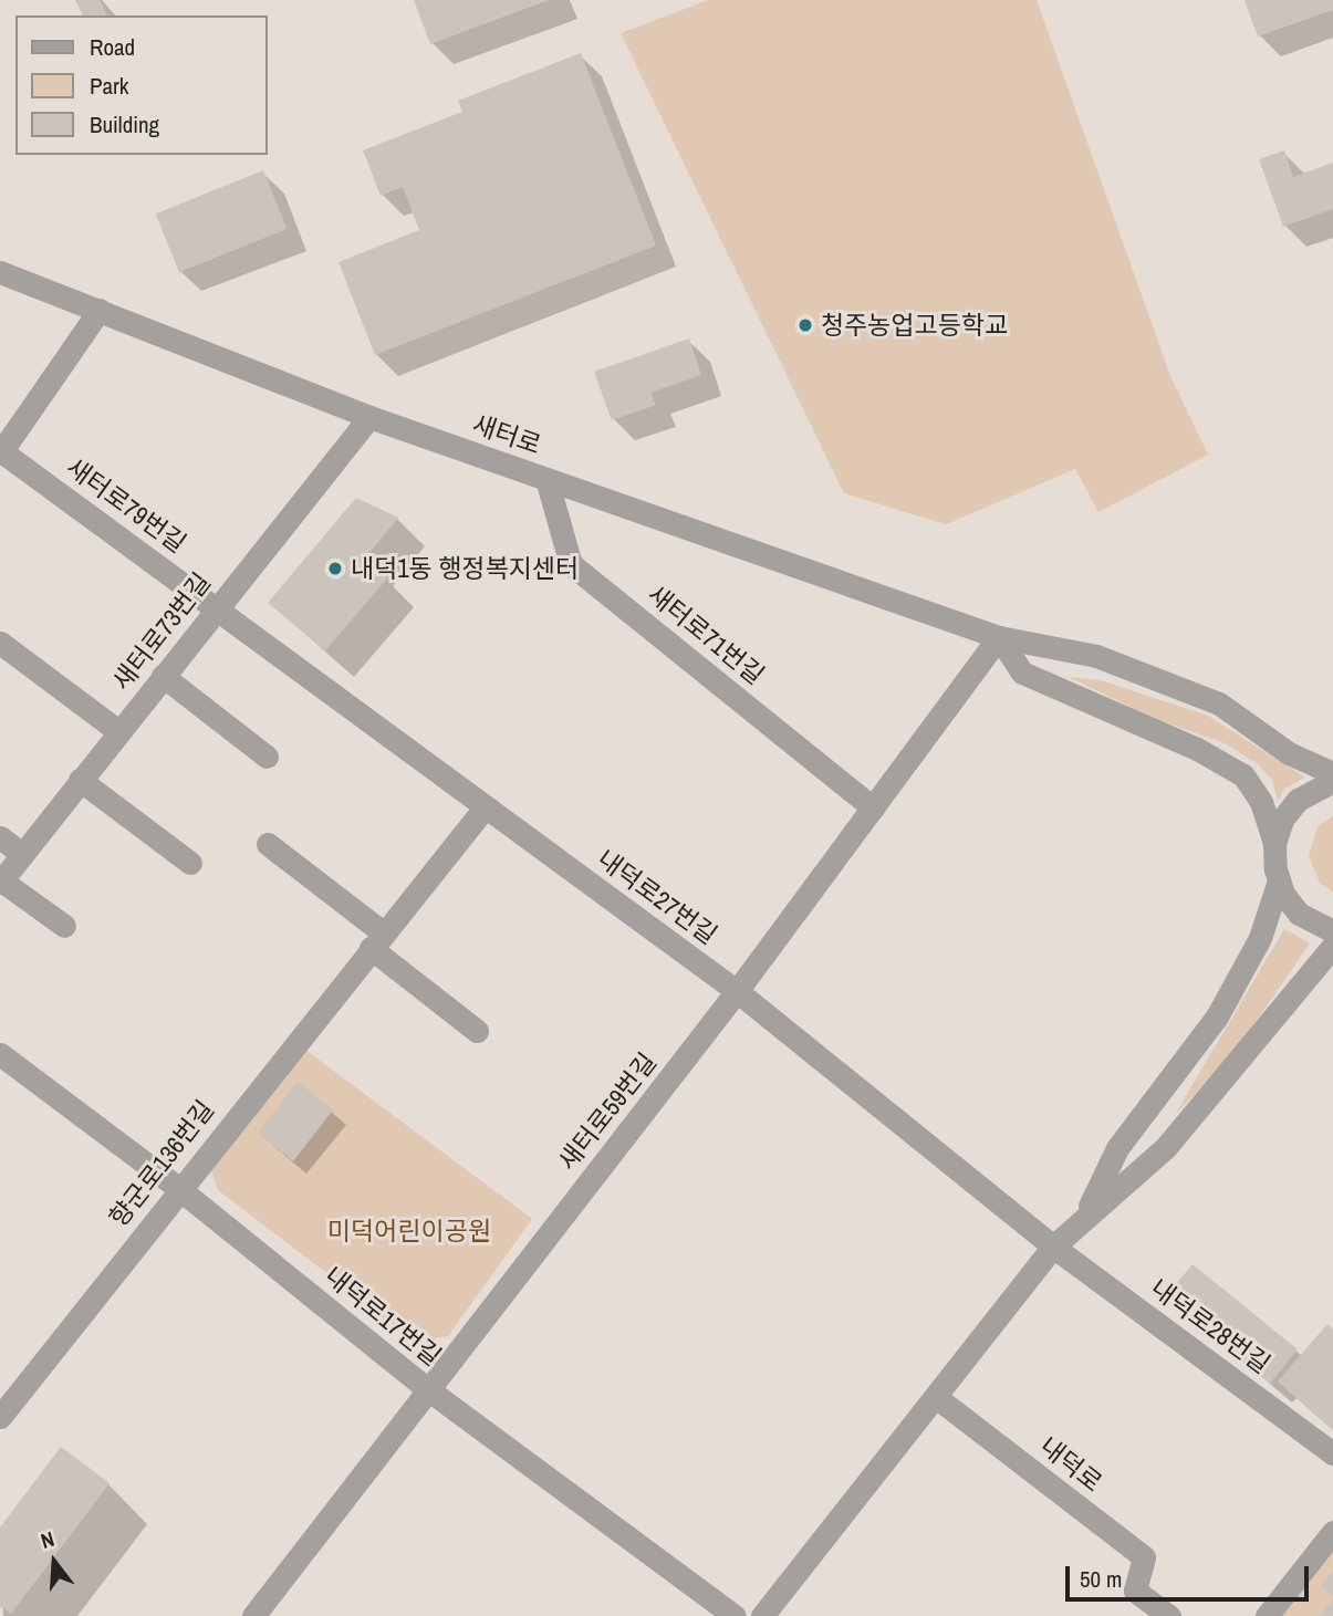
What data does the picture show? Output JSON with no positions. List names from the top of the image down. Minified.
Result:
{"streets":{"street":["새터로","새터로79번길","새터로73번길","새터로71번길","내덕로27번길","새터로59번길","향군로136번길","내덕로17번길","내덕로28번길","내덕로"]},"crossings":[["새터로","새터로79번길"],["새터로","새터로73번길"],["새터로","새터로71번길"],["새터로","새터로59번길"],["새터로79번길","새터로73번길"],["새터로79번길","내덕로27번길"],["새터로73번길","내덕로27번길"],["새터로71번길","새터로59번길"],["내덕로27번길","새터로59번길"],["내덕로27번길","향군로136번길"],["내덕로27번길","내덕로28번길"],["새터로59번길","내덕로17번길"],["향군로136번길","내덕로17번길"]],"parks":["미덕어린이공원"],"places":["청주농업고등학교","내덕1동 행정복지센터"],"legend":["Road","Park","Building"],"scale_bar":"50 m","north":"top"}
